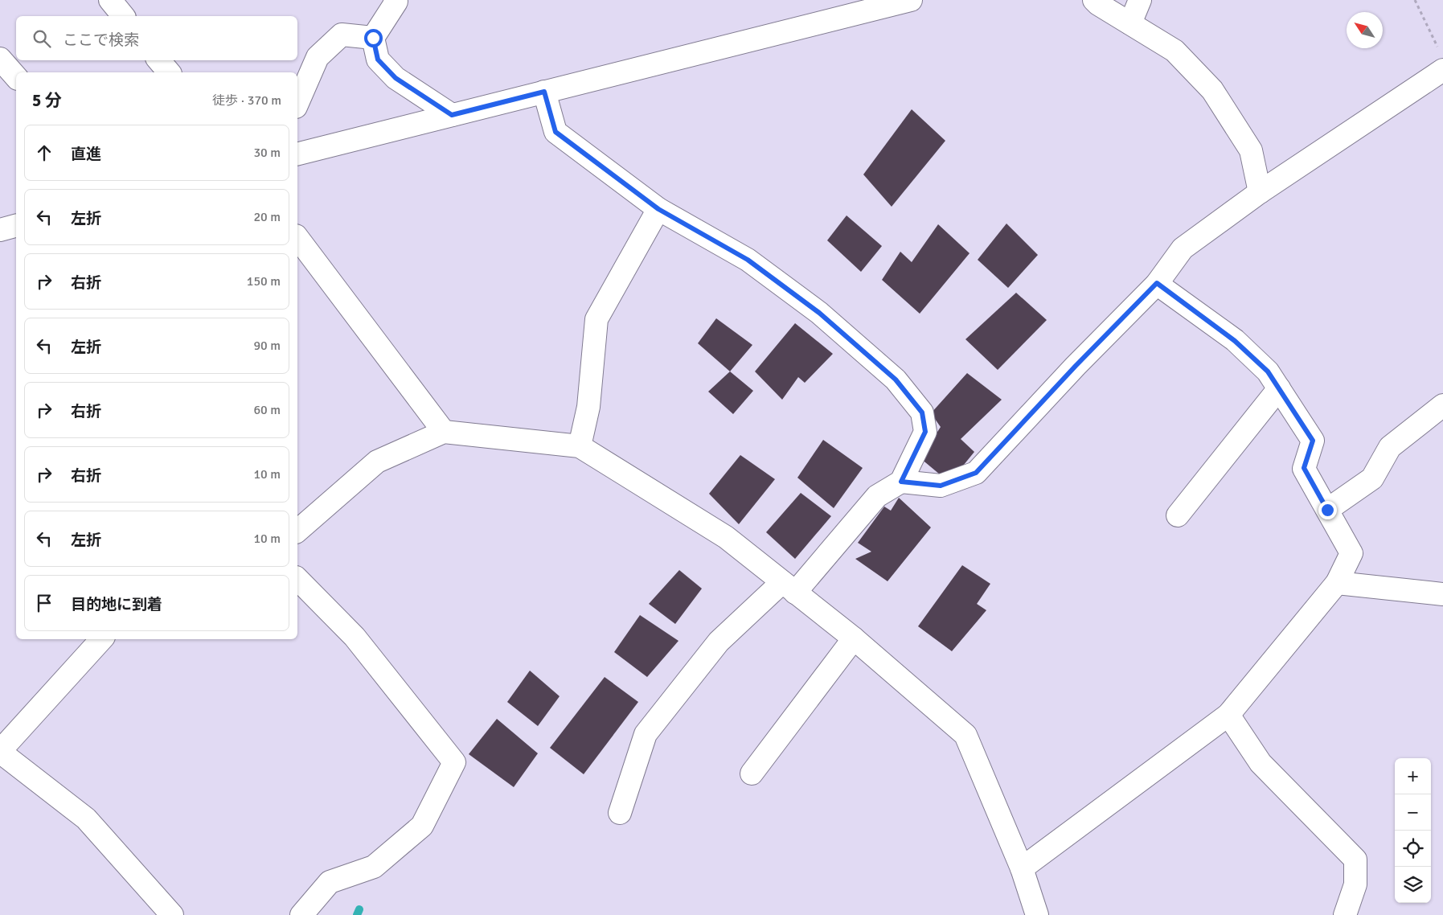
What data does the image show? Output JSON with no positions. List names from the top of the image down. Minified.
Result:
{"north":"top left","page":{"search":"ここで検索","heading":["5 分","徒歩 · 370 m"],"list":[["直進","30 m"],["左折","20 m"],["右折","150 m"],["左折","90 m"],["右折","60 m"],["右折","10 m"],["左折","10 m"],"目的地に到着"],"map_buttons":["+","−"]}}
